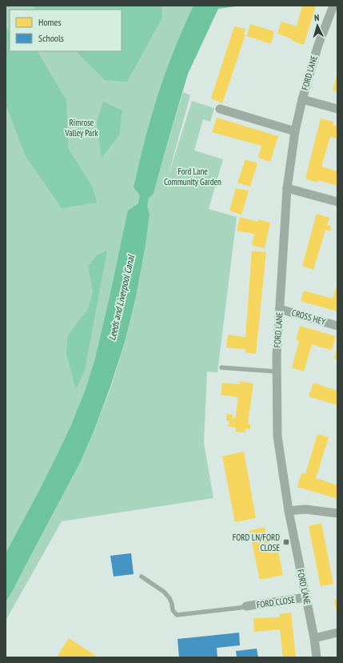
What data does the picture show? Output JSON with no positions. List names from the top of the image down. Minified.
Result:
{"streets":{"street":["FORD LANE","CROSS HEY","FORD CLOSE"]},"crossings":[["FORD LANE","CROSS HEY"],["FORD LANE","FORD CLOSE"]],"water":["Leeds and Liverpool Canal"],"parks":["Rimrose Valley Park","Ford Lane Community Garden"],"places":{"transit":["FORD LN/FORD CLOSE"]},"legend":["Homes","Schools"],"north":"top"}
